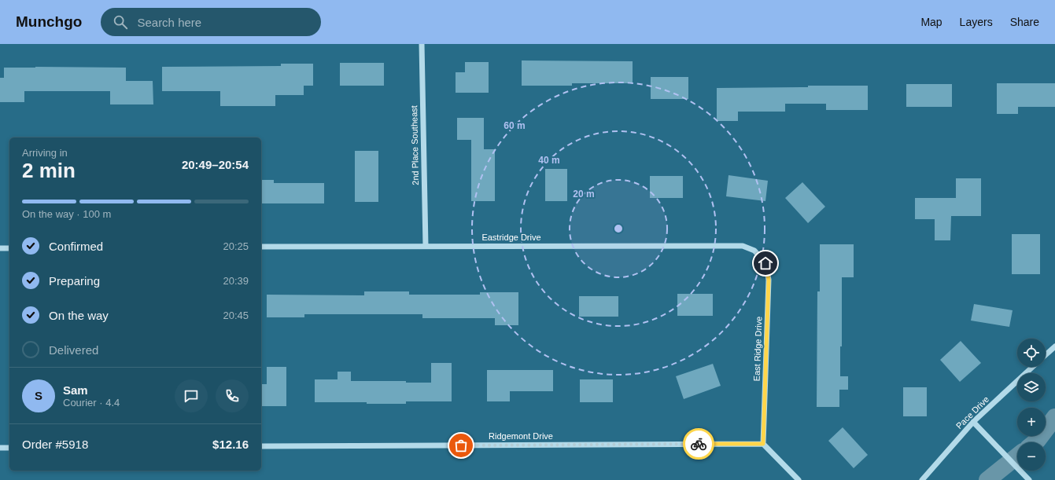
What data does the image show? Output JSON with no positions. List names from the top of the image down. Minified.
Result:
{"streets":{"street":["2nd Place Southeast","Eastridge Drive","East Ridge Drive","Pace Drive","Ridgemont Drive"]},"crossings":[["2nd Place Southeast","Eastridge Drive"],["Eastridge Drive","East Ridge Drive"],["East Ridge Drive","Ridgemont Drive"]],"page":{"header":"Munchgo","search":"Search here","nav":["Map","Layers","Share"],"heading":["2 min","Arriving in","20:49–20:54"],"panel":["Sam","Courier · 4.4","Order #5918","$12.16"],"bar":"On the way · 100 m","list":[["Confirmed","20:25"],["Preparing","20:39"],["On the way","20:45"],"Delivered"],"map_buttons":["+","−"],"round":"S"},"rings":["60 m","40 m","20 m"]}
